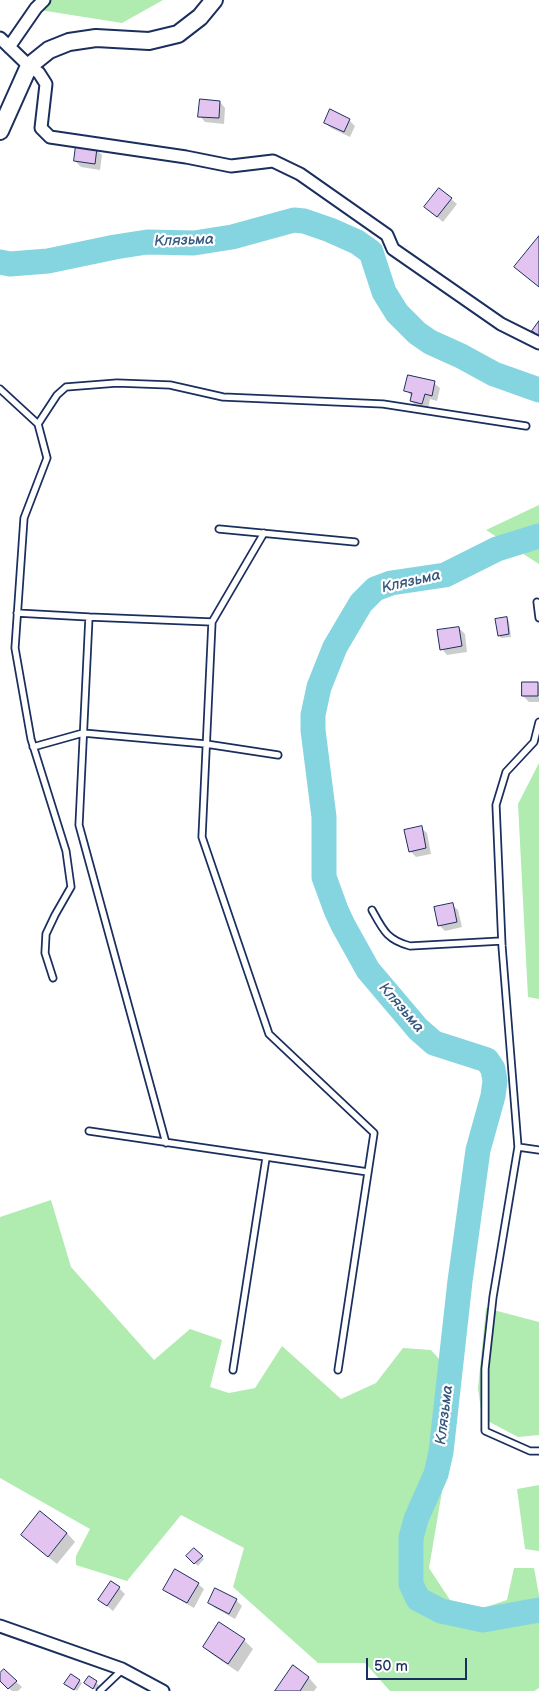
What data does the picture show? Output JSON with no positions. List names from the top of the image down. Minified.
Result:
{"water":["Клязьма"],"scale_bar":"50 m"}
